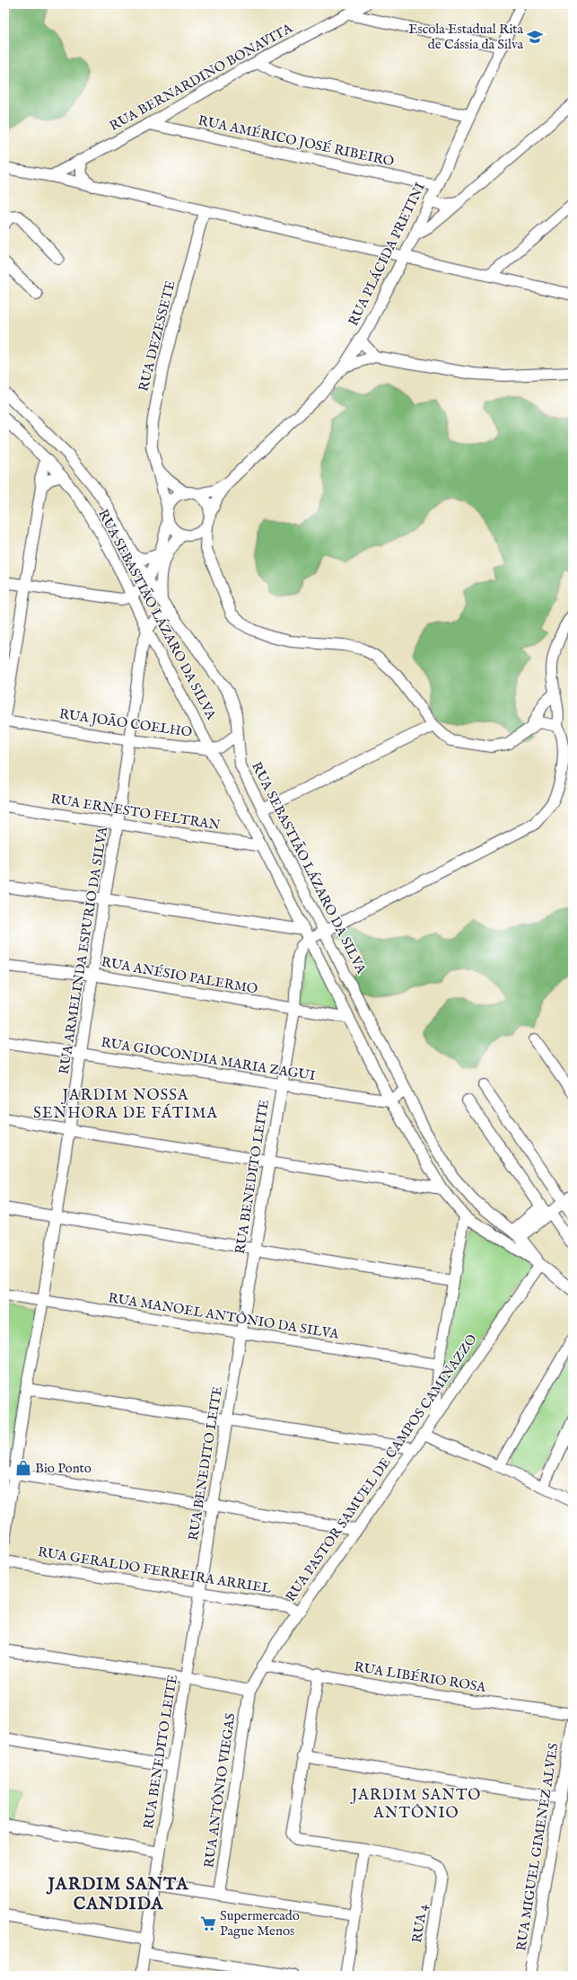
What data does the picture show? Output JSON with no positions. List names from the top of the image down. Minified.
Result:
{"streets":{"street":["RUA BERNARDINO BONAVITA","RUA AMÉRICO JOSÉ RIBEIRO","RUA PLÁCIDA PRETINI","RUA DEZESSETE","RUA SEBASTIÃO LÁZARO DA SILVA","RUA JOÃO COELHO","RUA ERNESTO FELTRAN","RUA ARMELINDA ESPURIO DA SILVA","RUA ANÉSIO PALERMO","RUA GIOCONDIA MARIA ZAGUI","RUA BENEDITO LEITE","RUA MANOEL ANTÔNIO DA SILVA","RUA PASTOR SAMUEL DE CAMPOS CAMINAZZO","RUA GERALDO FERREIRA ARRIEL","RUA LIBÉRIO ROSA","RUA ANTÔNIO VIEGAS","RUA MIGUEL GIMENEZ ALVES","RUA 4"]},"crossings":[["RUA BERNARDINO BONAVITA","RUA AMÉRICO JOSÉ RIBEIRO"],["RUA AMÉRICO JOSÉ RIBEIRO","RUA PLÁCIDA PRETINI"],["RUA PLÁCIDA PRETINI","RUA DEZESSETE"],["RUA SEBASTIÃO LÁZARO DA SILVA","RUA JOÃO COELHO"],["RUA SEBASTIÃO LÁZARO DA SILVA","RUA ERNESTO FELTRAN"],["RUA SEBASTIÃO LÁZARO DA SILVA","RUA ARMELINDA ESPURIO DA SILVA"],["RUA SEBASTIÃO LÁZARO DA SILVA","RUA ANÉSIO PALERMO"],["RUA SEBASTIÃO LÁZARO DA SILVA","RUA GIOCONDIA MARIA ZAGUI"],["RUA SEBASTIÃO LÁZARO DA SILVA","RUA BENEDITO LEITE"],["RUA SEBASTIÃO LÁZARO DA SILVA","RUA PASTOR SAMUEL DE CAMPOS CAMINAZZO"],["RUA JOÃO COELHO","RUA ARMELINDA ESPURIO DA SILVA"],["RUA ERNESTO FELTRAN","RUA ARMELINDA ESPURIO DA SILVA"],["RUA ARMELINDA ESPURIO DA SILVA","RUA ANÉSIO PALERMO"],["RUA ARMELINDA ESPURIO DA SILVA","RUA GIOCONDIA MARIA ZAGUI"],["RUA ARMELINDA ESPURIO DA SILVA","RUA MANOEL ANTÔNIO DA SILVA"],["RUA ANÉSIO PALERMO","RUA BENEDITO LEITE"],["RUA GIOCONDIA MARIA ZAGUI","RUA BENEDITO LEITE"],["RUA BENEDITO LEITE","RUA MANOEL ANTÔNIO DA SILVA"],["RUA BENEDITO LEITE","RUA GERALDO FERREIRA ARRIEL"],["RUA PASTOR SAMUEL DE CAMPOS CAMINAZZO","RUA GERALDO FERREIRA ARRIEL"],["RUA PASTOR SAMUEL DE CAMPOS CAMINAZZO","RUA LIBÉRIO ROSA"],["RUA PASTOR SAMUEL DE CAMPOS CAMINAZZO","RUA ANTÔNIO VIEGAS"]],"districts":["JARDIM NOSSA SENHORA DE FÁTIMA","JARDIM SANTO ANTÔNIO","JARDIM SANTA CANDIDA"],"places":{"school or university":["Escola Estadual Rita de Cássia da Silva"],"shop":["Bio Ponto"],"supermarket":["Supermercado Pague Menos"]}}
